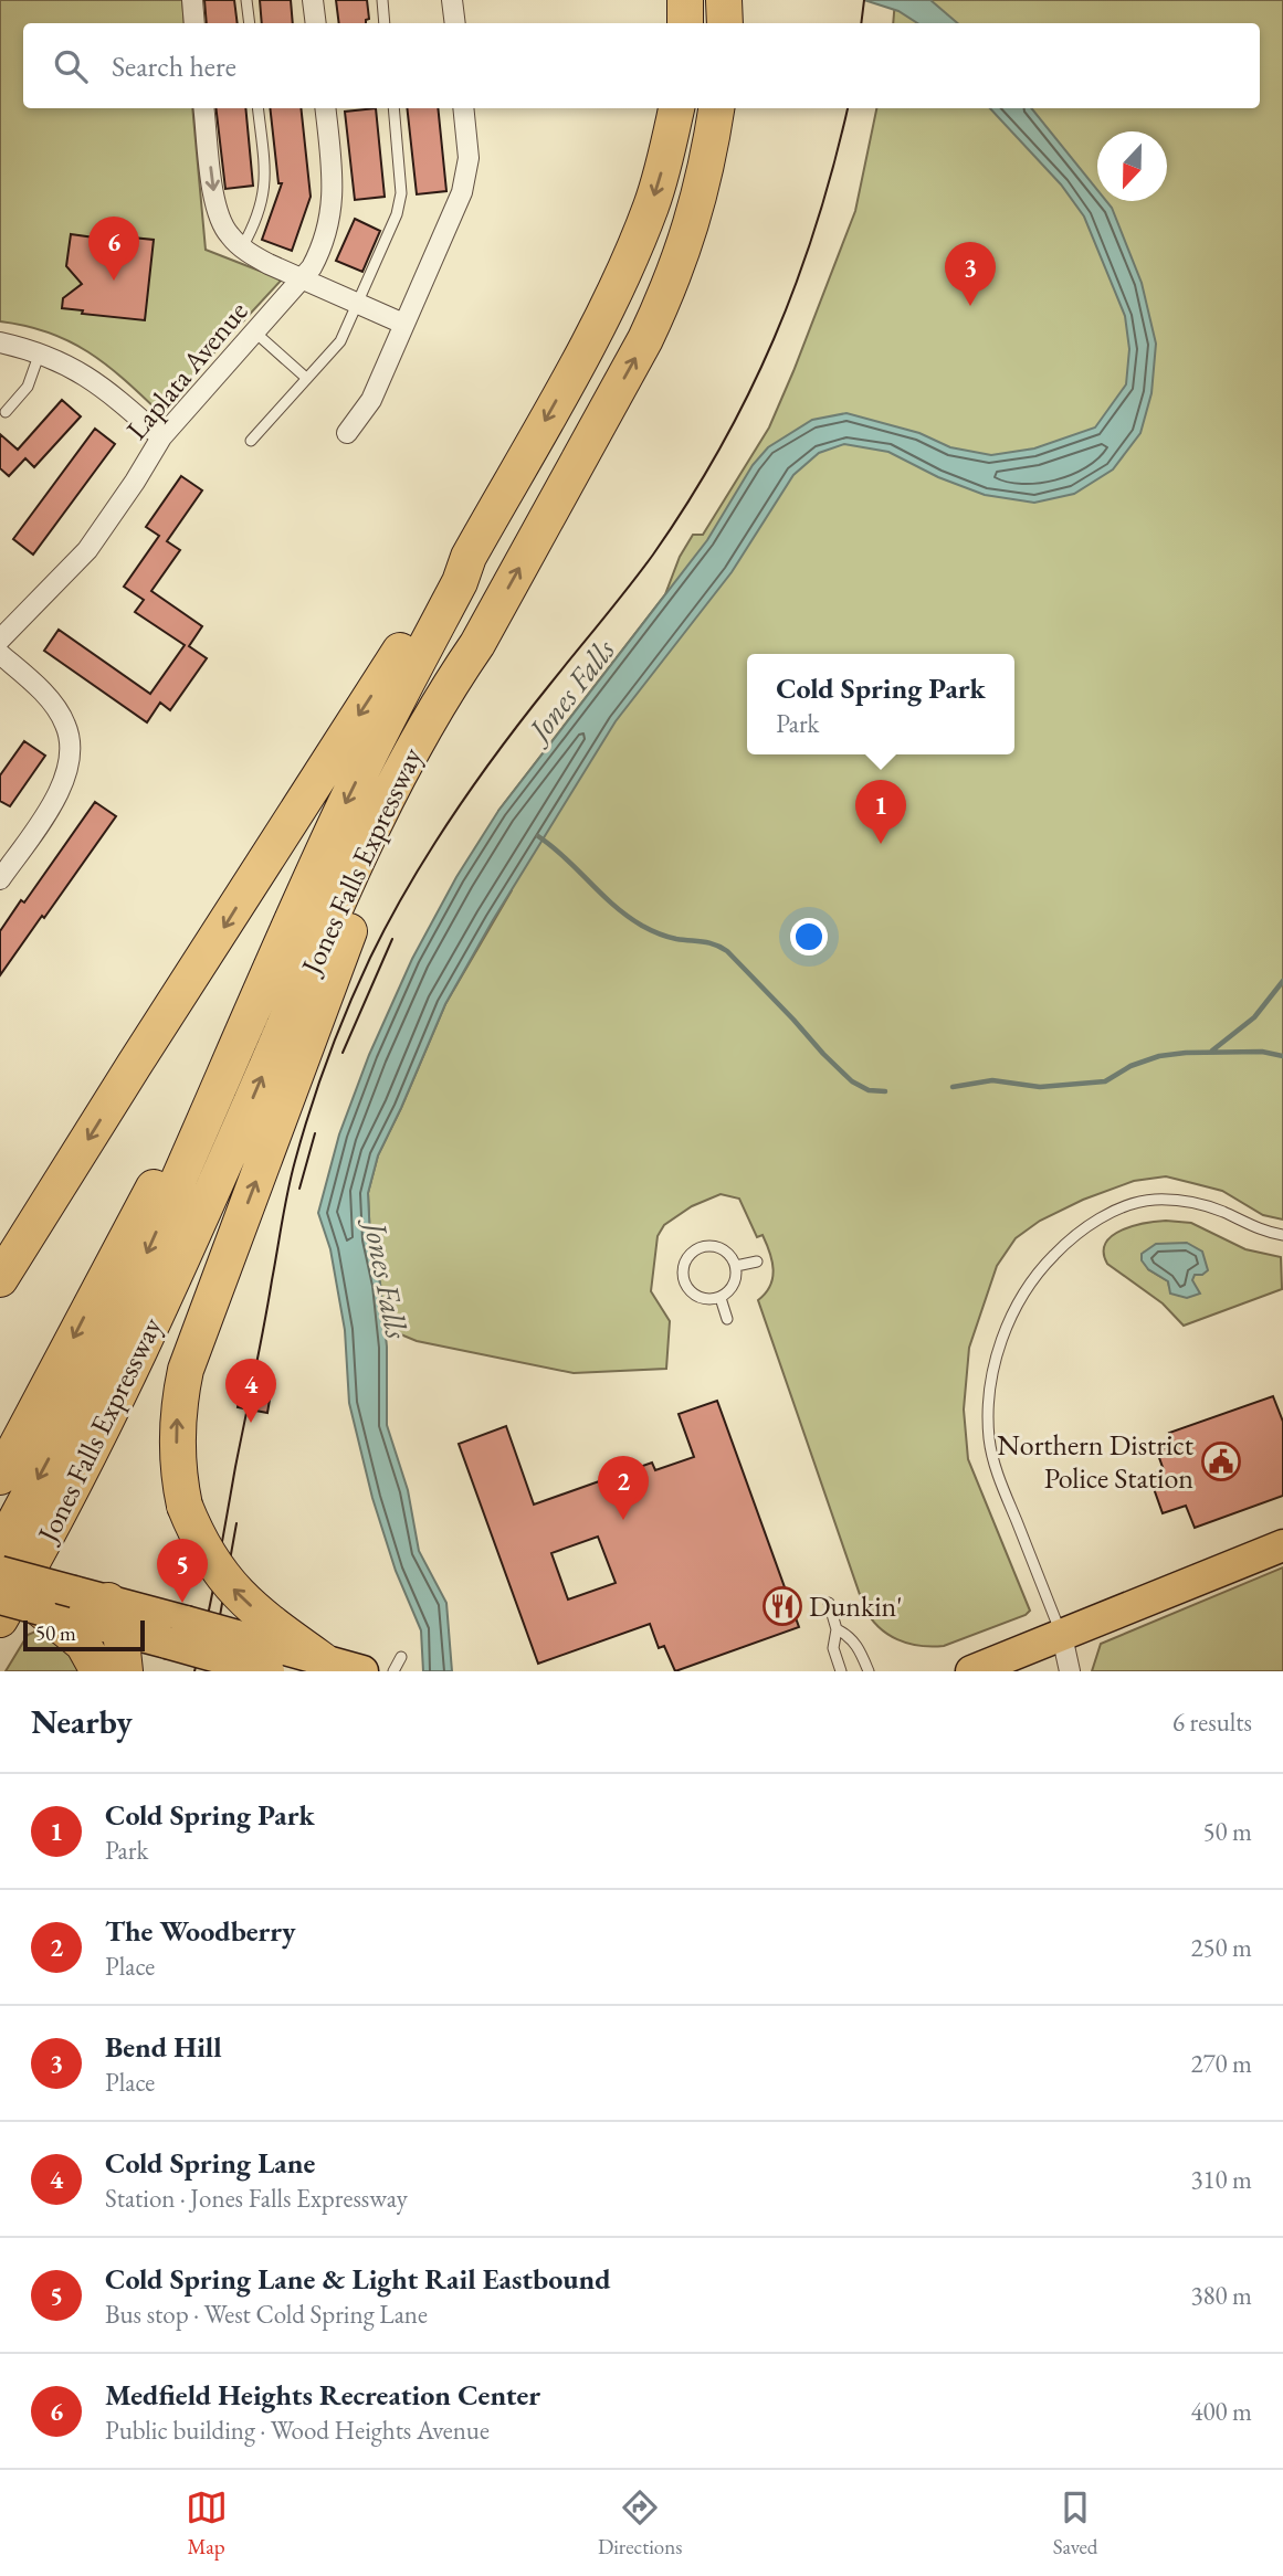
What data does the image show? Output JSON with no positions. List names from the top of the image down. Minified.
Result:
{"streets":{"highway":["Jones Falls Expressway"],"street":["Laplata Avenue"]},"water":["Jones Falls"],"places":{"public building":["Northern District Police Station"],"restaurant":["Dunkin'"]},"scale_bar":"50 m","north":"bottom","page":{"search":"Search here","pins":["6","3","1","4","2","5"],"popup":["Cold Spring Park","Park"],"scale":"50 m","heading":["Nearby","6 results"],"list":[{"mark":"1","name":"Cold Spring Park","note":"Park","value":"50 m"},{"mark":"2","name":"The Woodberry","note":"Place","value":"250 m"},{"mark":"3","name":"Bend Hill","note":"Place","value":"270 m"},{"mark":"4","name":"Cold Spring Lane","note":"Station · Jones Falls Expressway","value":"310 m"},{"mark":"5","name":"Cold Spring Lane & Light Rail Eastbound","note":"Bus stop · West Cold Spring Lane","value":"380 m"},{"mark":"6","name":"Medfield Heights Recreation Center","note":"Public building · Wood Heights Avenue","value":"400 m"}],"nav":["Map","Directions","Saved"]}}
